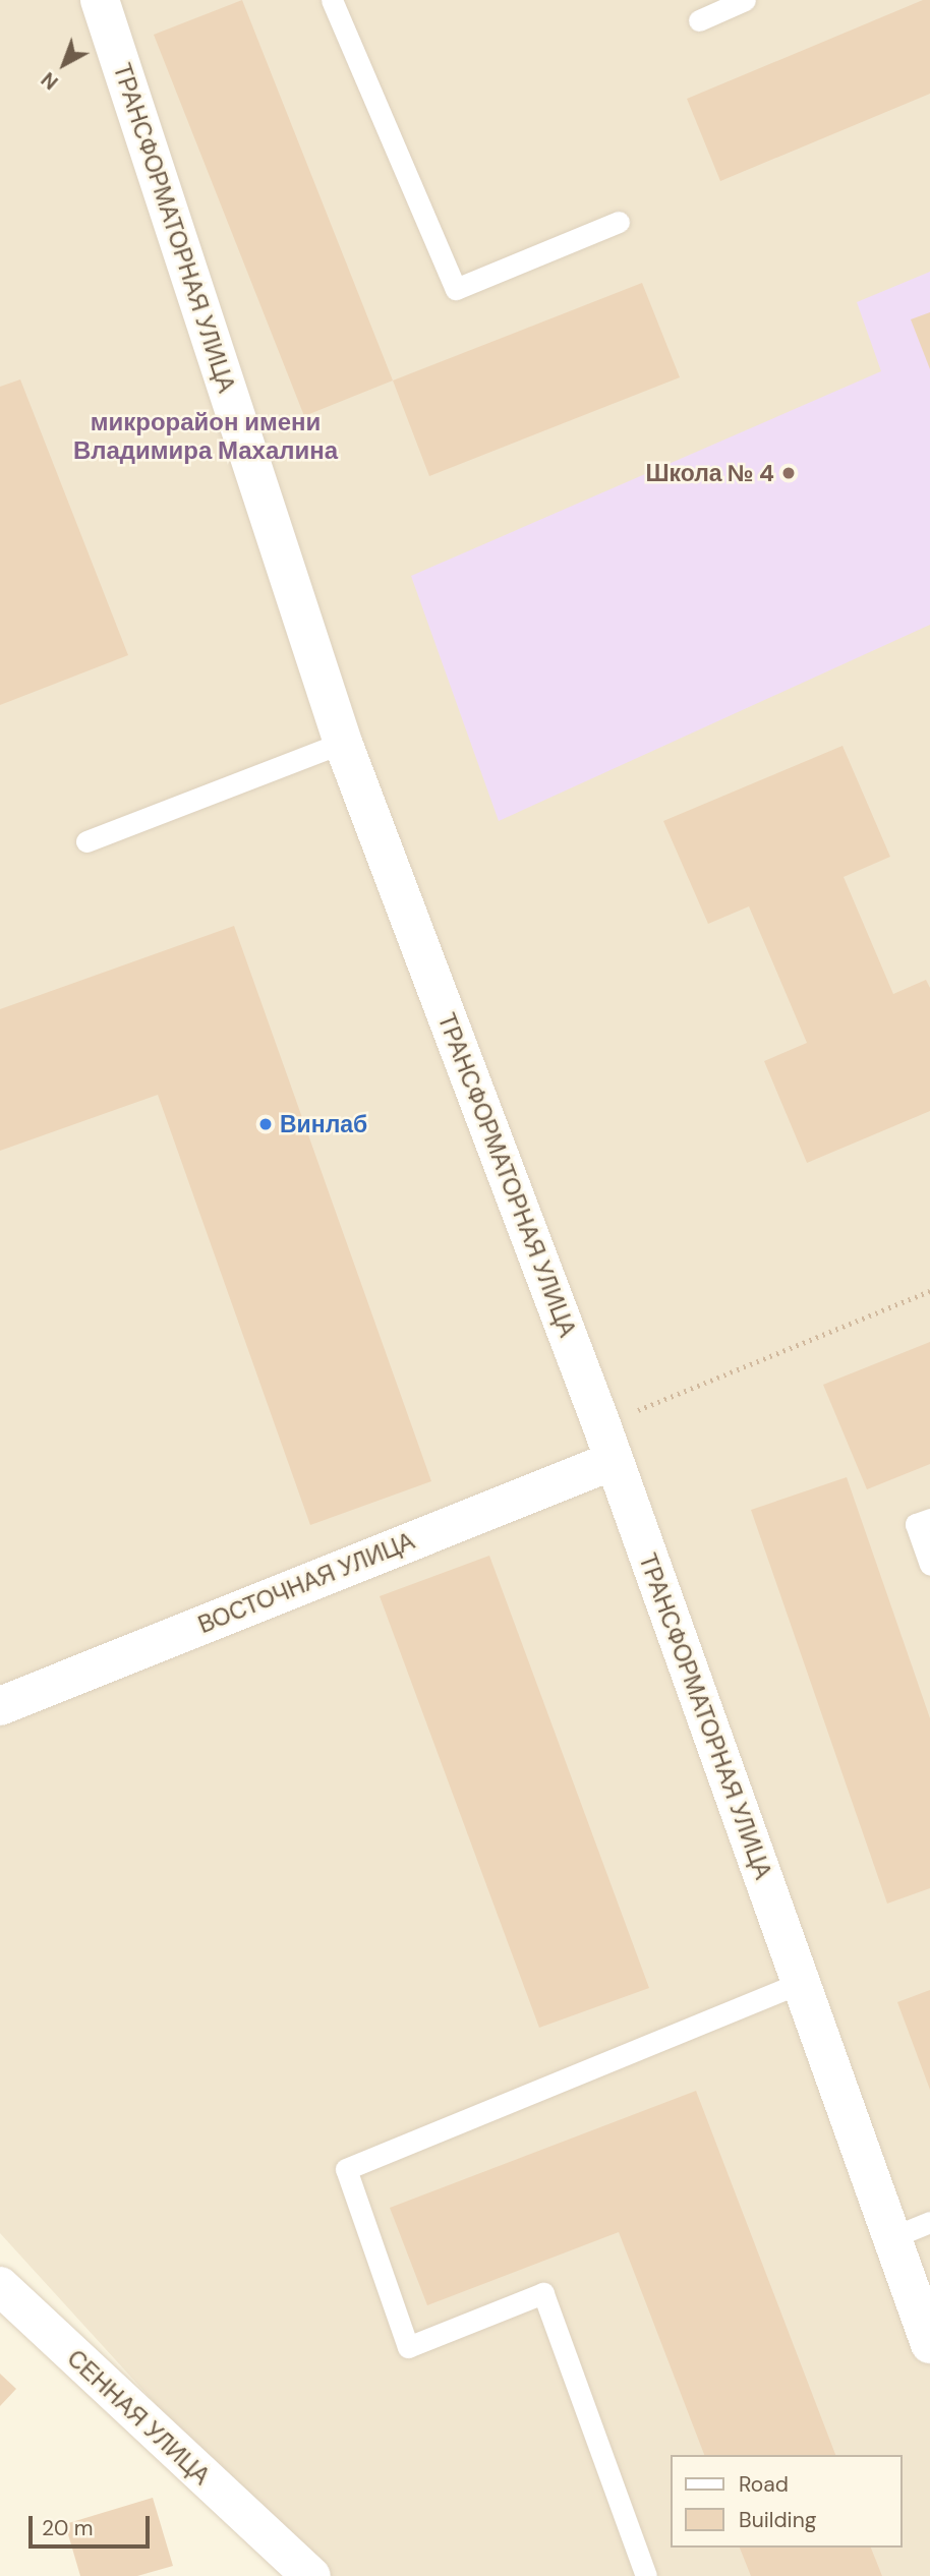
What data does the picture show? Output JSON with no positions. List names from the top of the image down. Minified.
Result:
{"streets":{"street":["ТРАНСФОРМАТОРНАЯ УЛИЦА","ВОСТОЧНАЯ УЛИЦА","СЕННАЯ УЛИЦА"]},"crossings":[["ТРАНСФОРМАТОРНАЯ УЛИЦА","ВОСТОЧНАЯ УЛИЦА"]],"districts":["микрорайон имени Владимира Махалина"],"places":["Школа № 4","Винлаб"],"legend":["Road","Building"],"scale_bar":"20 m","north":"bottom left"}
